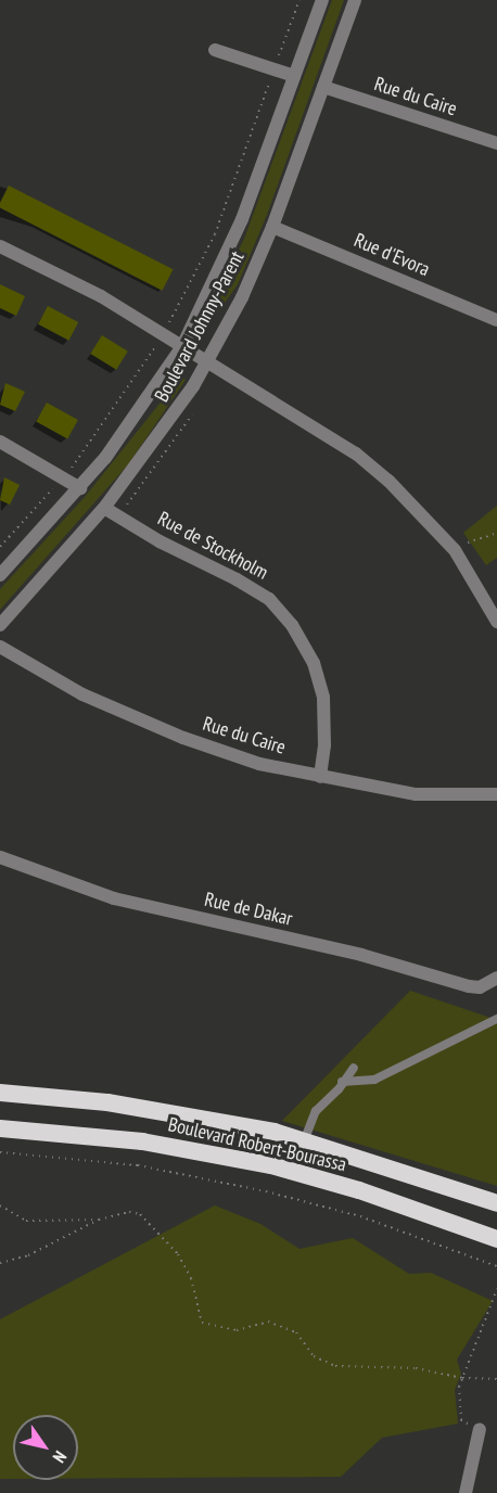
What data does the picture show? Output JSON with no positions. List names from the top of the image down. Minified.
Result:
{"streets":{"highway":["Boulevard Robert-Bourassa"],"street":["Rue du Caire","Rue d'Evora","Boulevard Johnny-Parent","Rue de Stockholm","Rue de Dakar"]},"crossings":[["Rue du Caire","Boulevard Johnny-Parent"],["Rue du Caire","Rue de Stockholm"],["Rue d'Evora","Boulevard Johnny-Parent"],["Boulevard Johnny-Parent","Rue de Stockholm"]],"north":"bottom right"}
